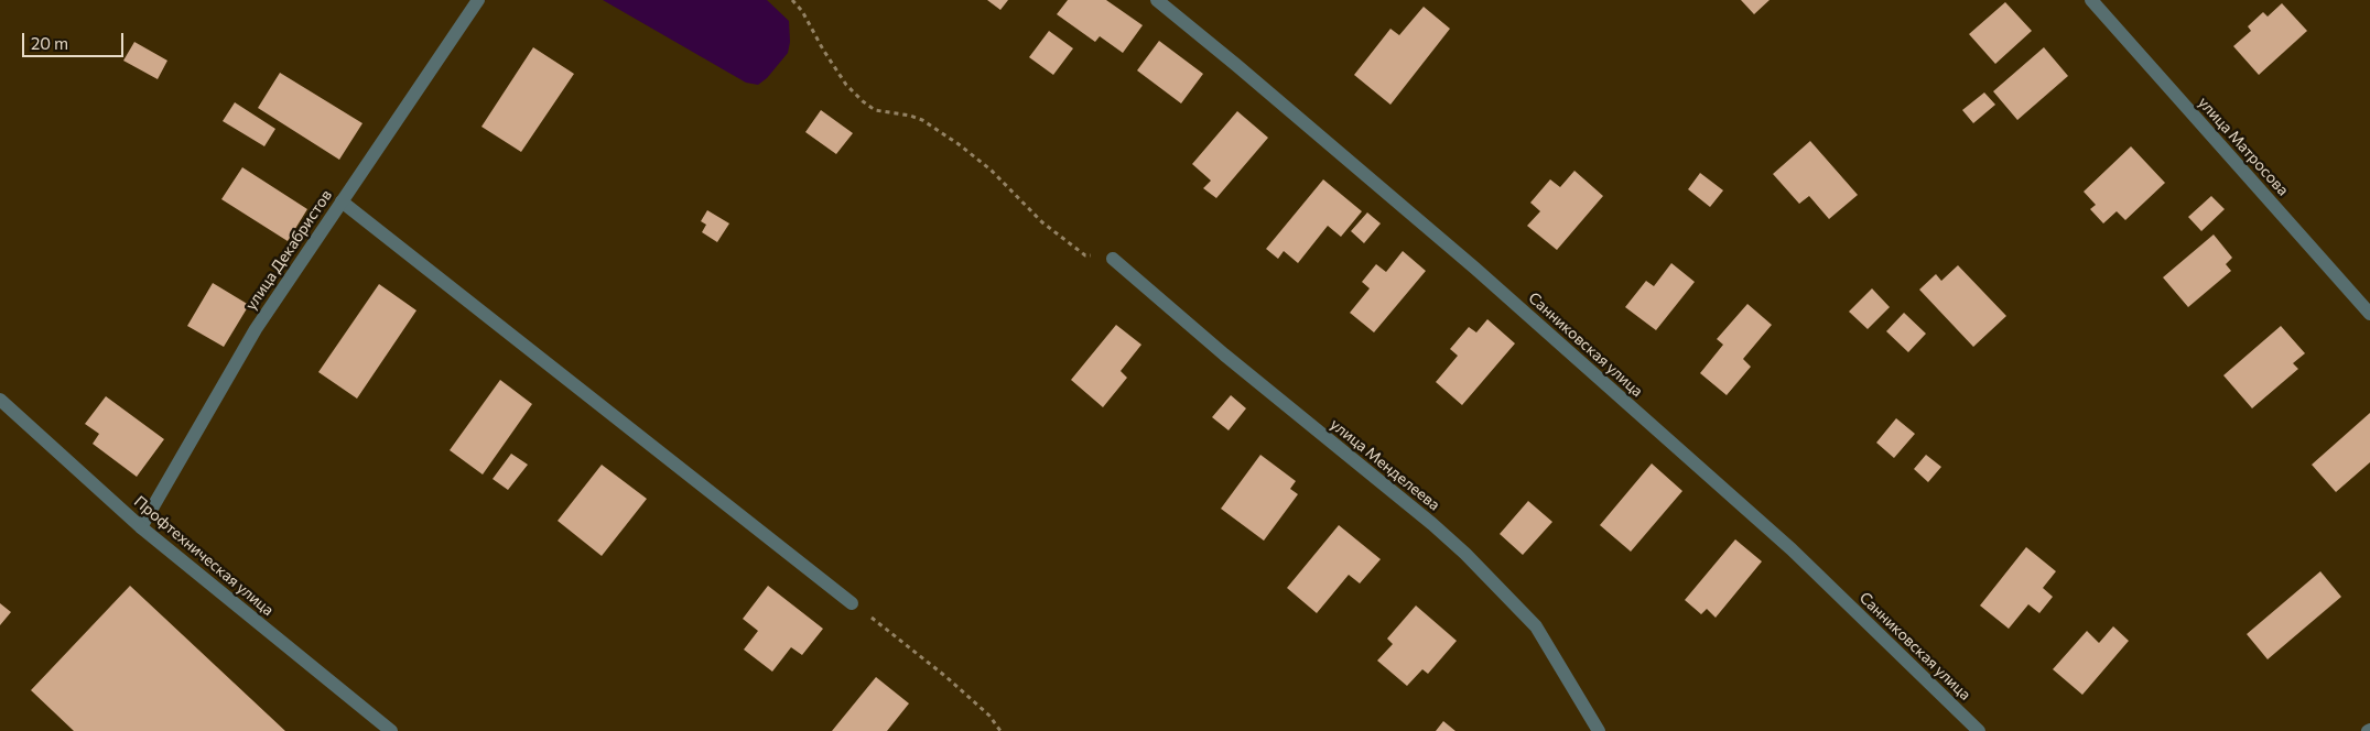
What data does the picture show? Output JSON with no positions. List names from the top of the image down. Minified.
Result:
{"streets":{"street":["улица Матросова","улица Декабристов","Санниковская улица","улица Менделеева","Профтехническая улица"]},"crossings":[["улица Декабристов","Профтехническая улица"]],"scale_bar":"20 m"}
